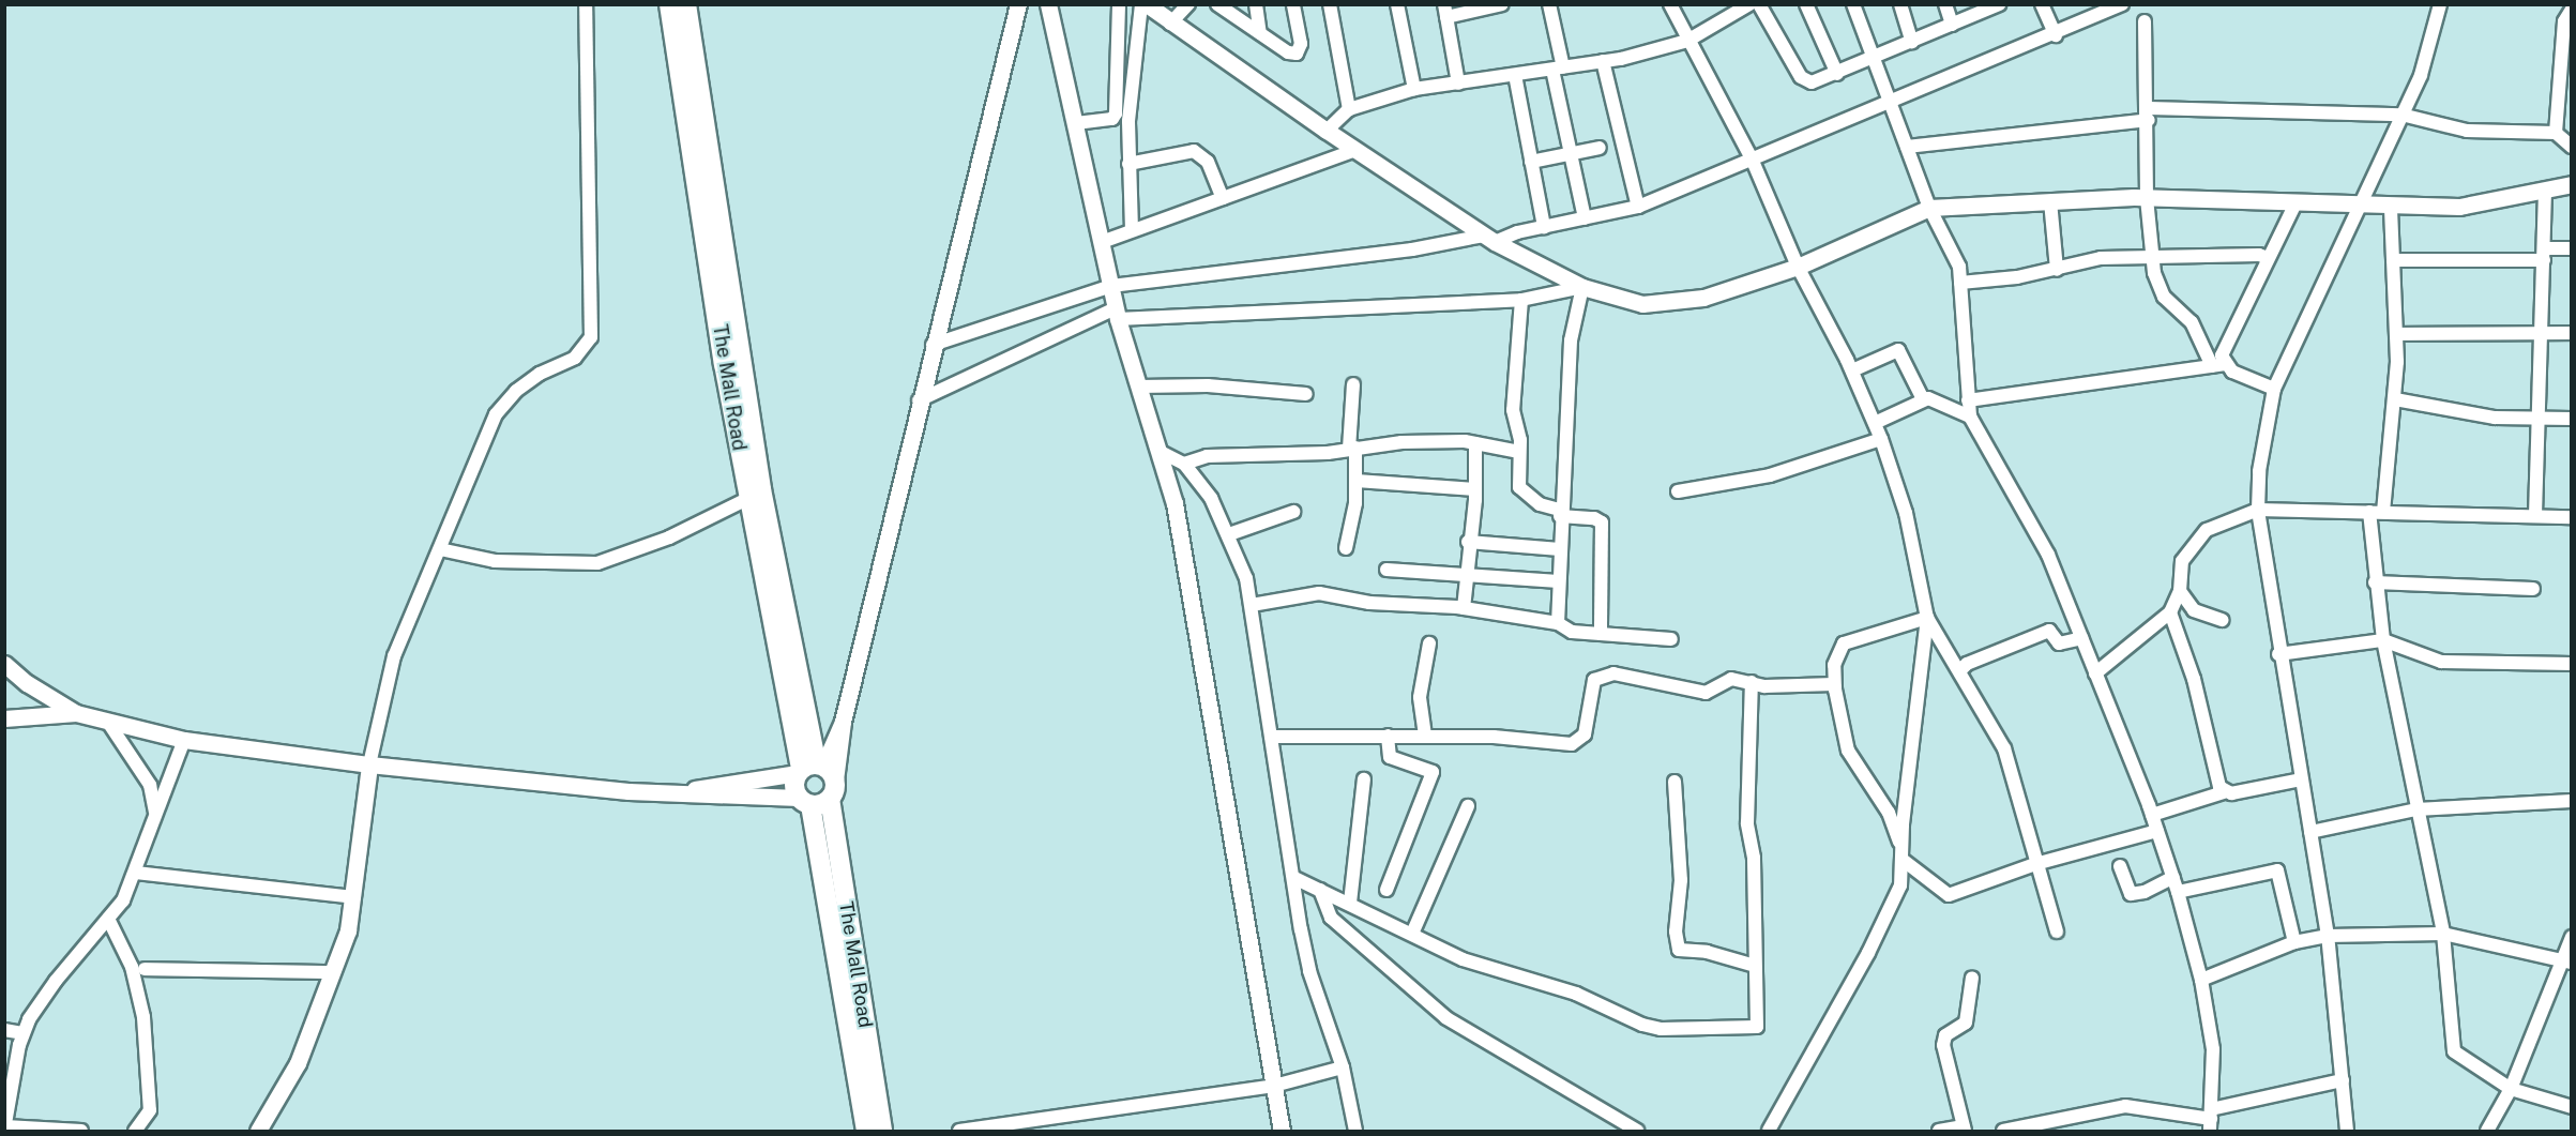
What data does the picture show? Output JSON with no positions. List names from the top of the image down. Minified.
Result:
{"streets":{"main road":["The Mall Road"]}}
